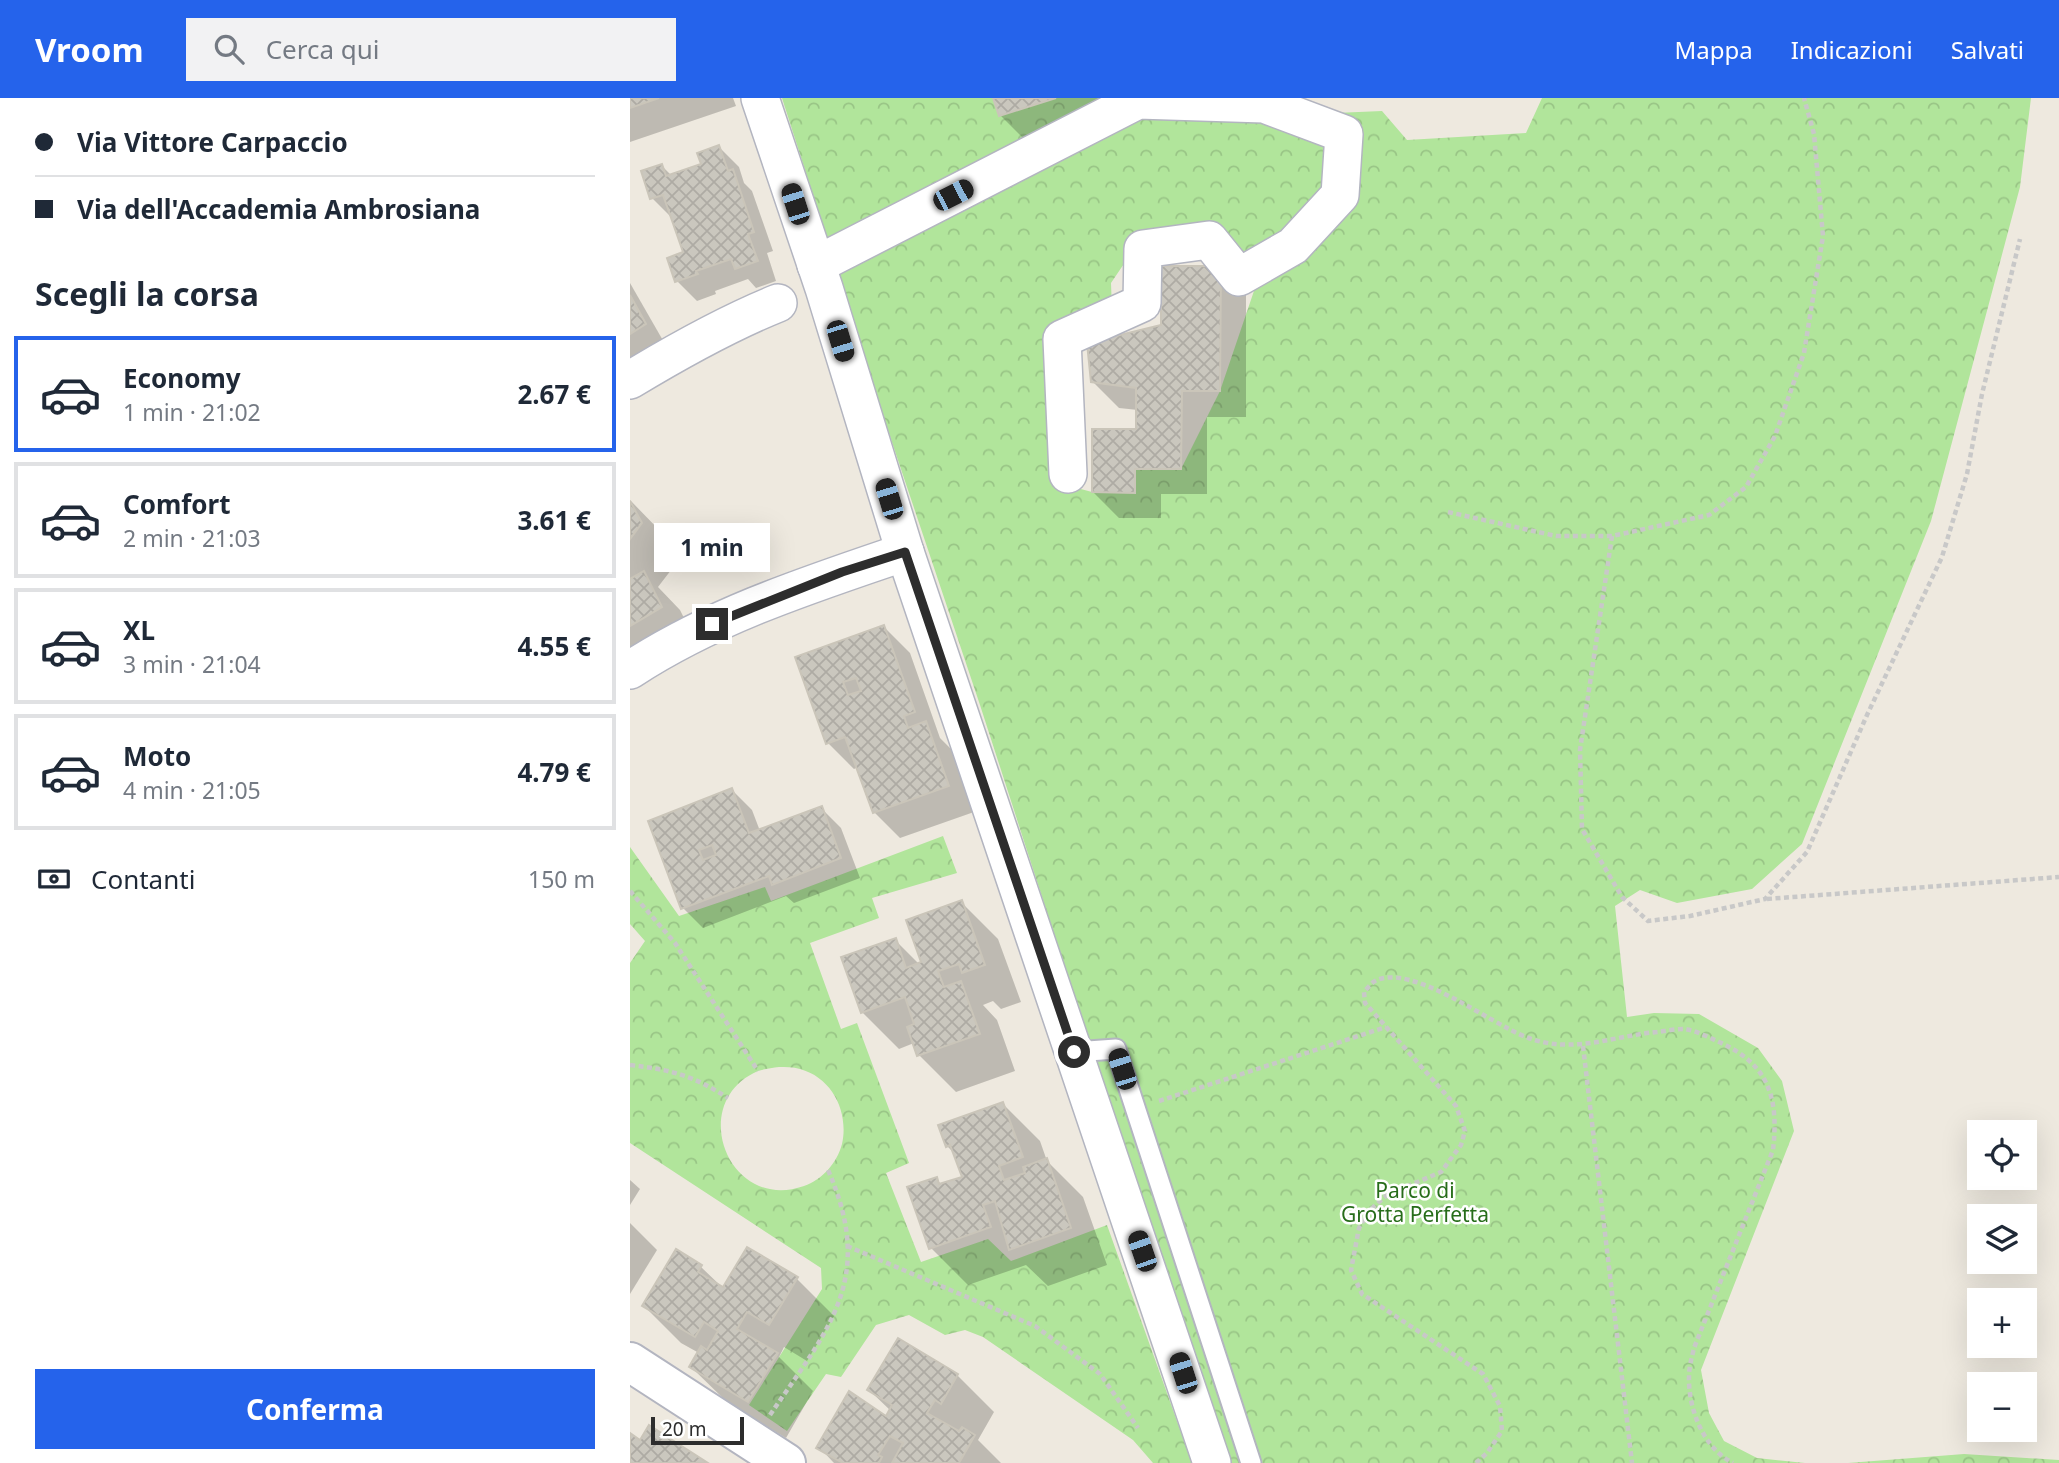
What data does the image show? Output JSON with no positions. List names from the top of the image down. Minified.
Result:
{"parks":["Parco di Grotta Perfetta"],"scale_bar":"20 m","page":{"header":"Vroom","search":"Cerca qui","nav":["Mappa","Indicazioni","Salvati"],"banner":["Via Vittore Carpaccio","Via dell'Accademia Ambrosiana"],"heading":"Scegli la corsa","list":[{"name":"Economy","note":"1 min · 21:02","value":"2.67 €"},{"name":"Comfort","note":"2 min · 21:03","value":"3.61 €"},{"name":"XL","note":"3 min · 21:04","value":"4.55 €"},{"name":"Moto","note":"4 min · 21:05","value":"4.79 €"}],"bubble":"1 min","pay":["Contanti","150 m"],"map_buttons":["+","−"],"buttons":"Conferma","scale":"20 m"}}
